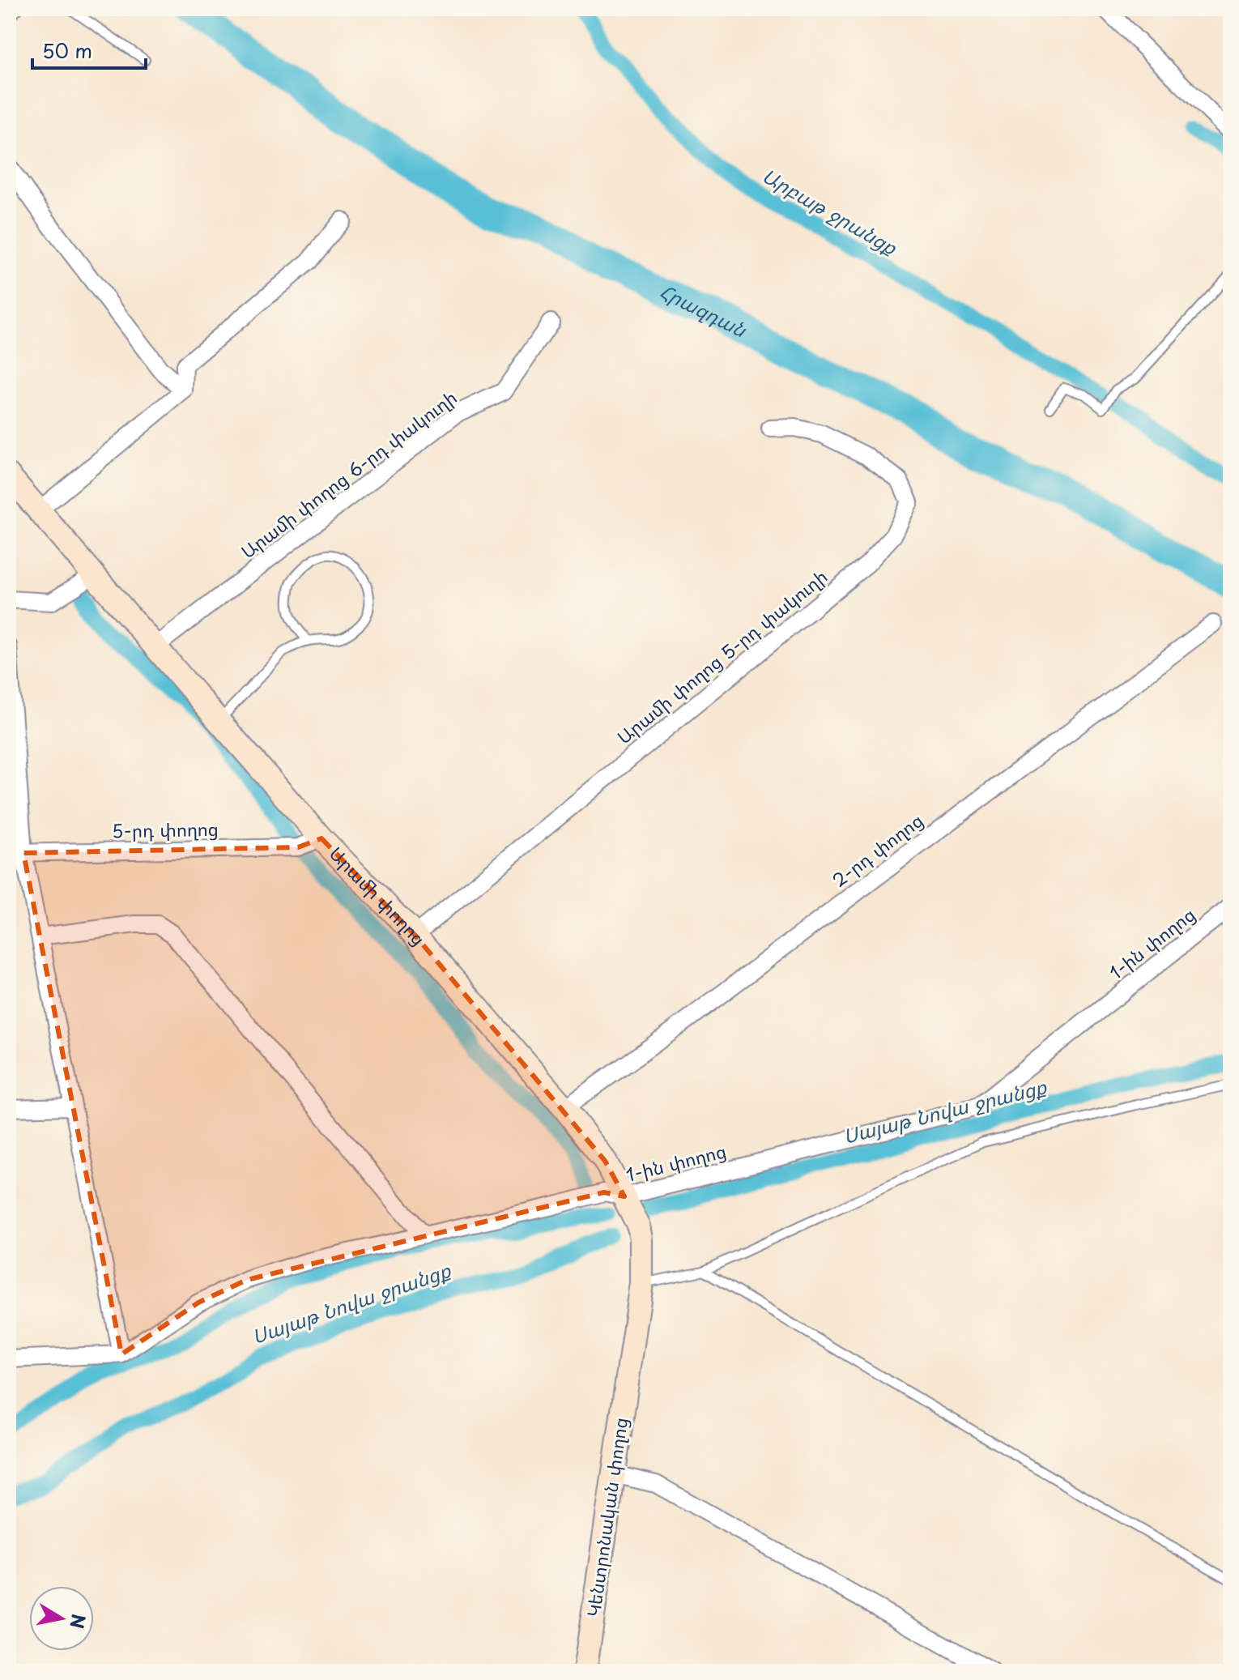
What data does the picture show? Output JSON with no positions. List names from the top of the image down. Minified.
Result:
{"streets":{"main road":["Արամի փողոց","Կենտրոնական փողոց"],"street":["Արամի փողոց 6-րդ փակուղի","Արամի փողոց 5-րդ փակուղի","5-րդ փողոց","2-րդ փողոց","1-ին փողոց"]},"crossings":[["Արամի փողոց 6-րդ փակուղի","Արամի փողոց"],["Արամի փողոց 5-րդ փակուղի","Արամի փողոց"],["5-րդ փողոց","Արամի փողոց"],["2-րդ փողոց","Արամի փողոց"],["Արամի փողոց","1-ին փողոց"],["Արամի փողոց","Կենտրոնական փողոց"]],"water":["Արբաթ ջրանցք","Հրազդան","Սայաթ Նովա ջրանցք"],"scale_bar":"50 m","north":"right"}
